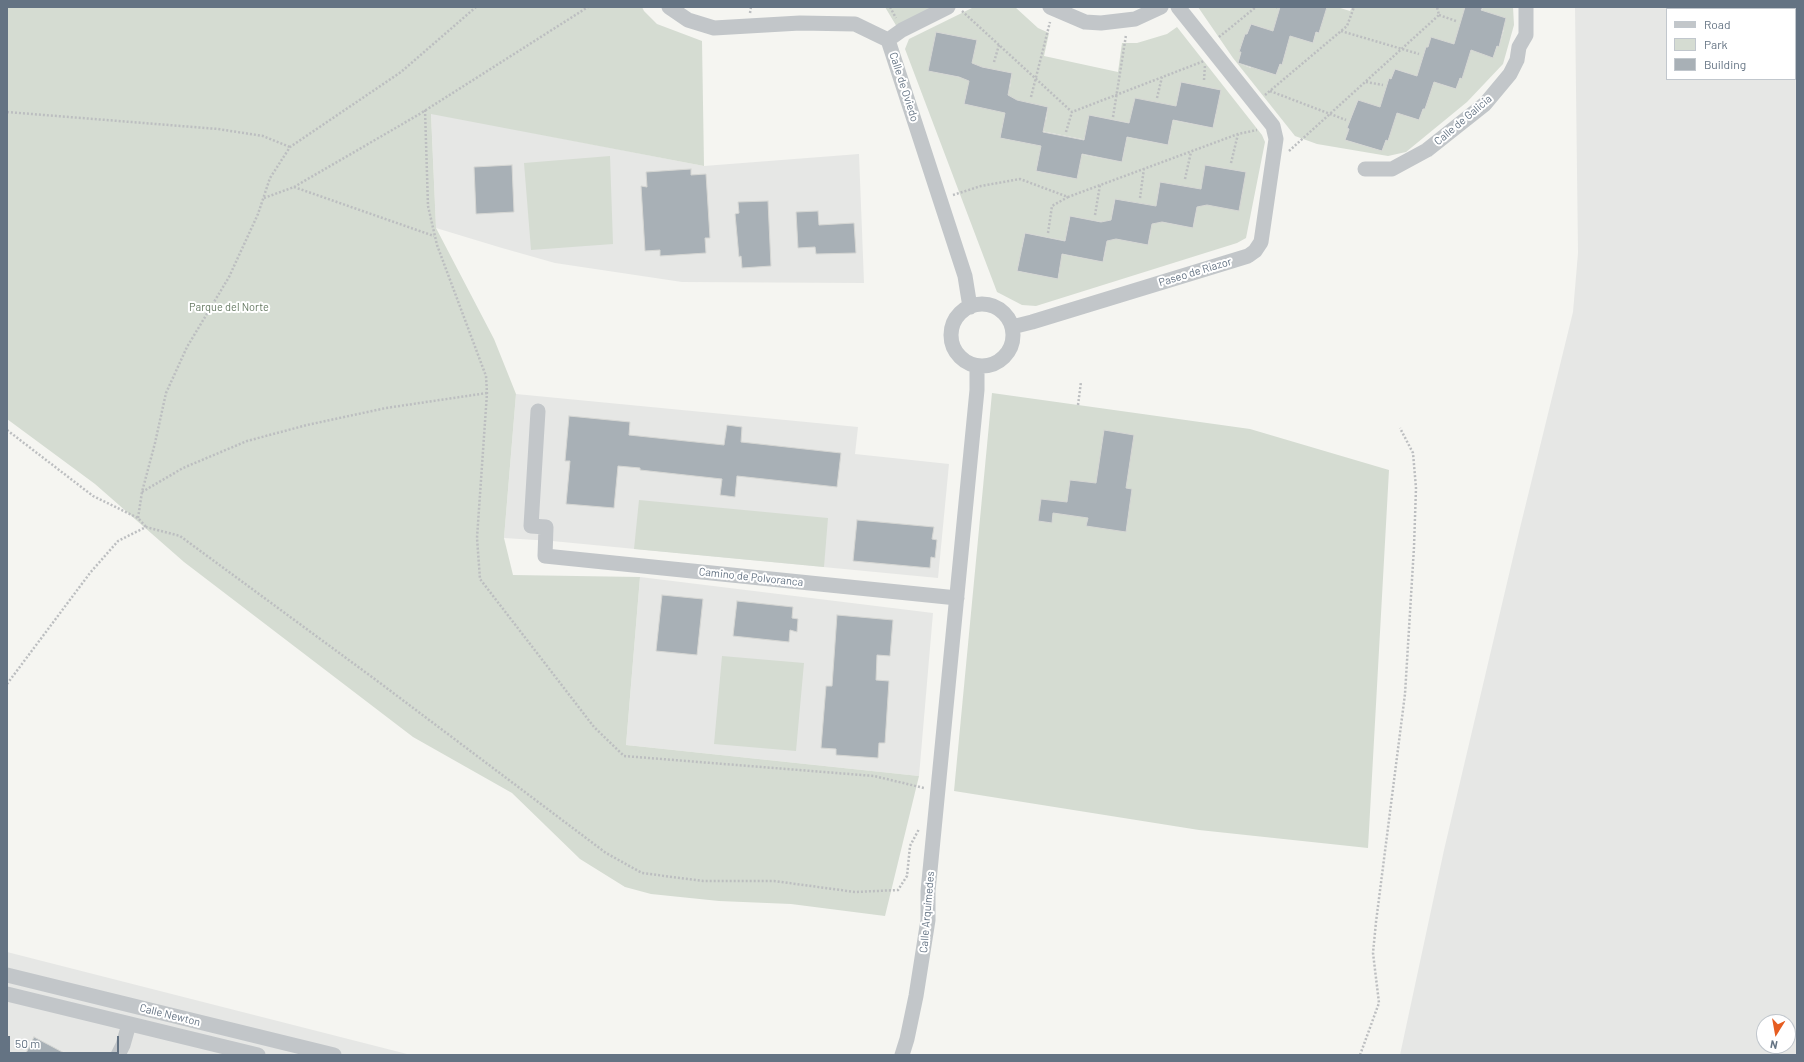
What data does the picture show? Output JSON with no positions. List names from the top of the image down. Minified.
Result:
{"streets":{"street":["Calle de Oviedo","Calle de Galicia","Paseo de Riazor","Camino de Polvoranca","Calle Arquímedes","Calle Newton"]},"crossings":[["Calle de Oviedo","Paseo de Riazor"],["Camino de Polvoranca","Calle Arquímedes"]],"parks":["Parque del Norte"],"legend":["Road","Park","Building"],"scale_bar":"50 m","north":"bottom"}
